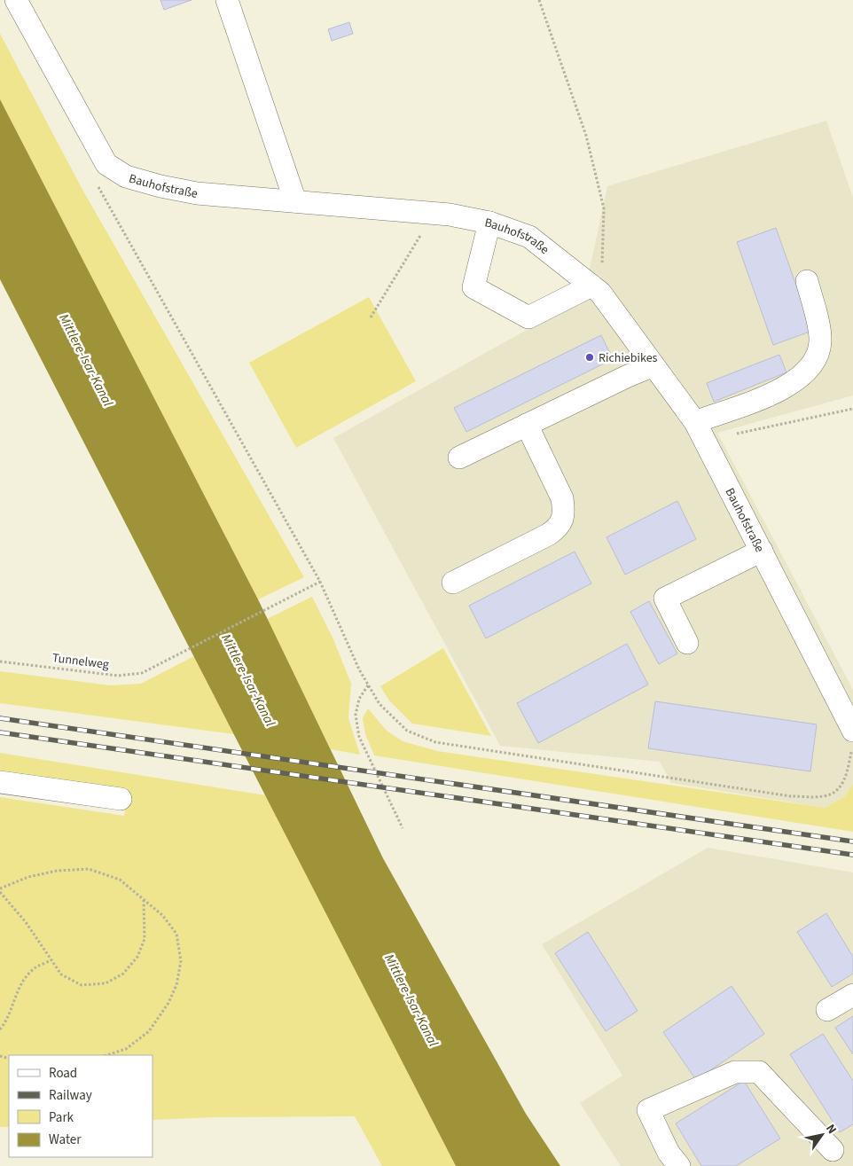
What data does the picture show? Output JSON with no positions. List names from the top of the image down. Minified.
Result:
{"streets":{"street":["Bauhofstraße"],"path":["Tunnelweg"]},"water":["Mittlere-Isar-Kanal"],"places":["Richiebikes"],"legend":["Road","Railway","Park","Water"],"north":"top right"}
